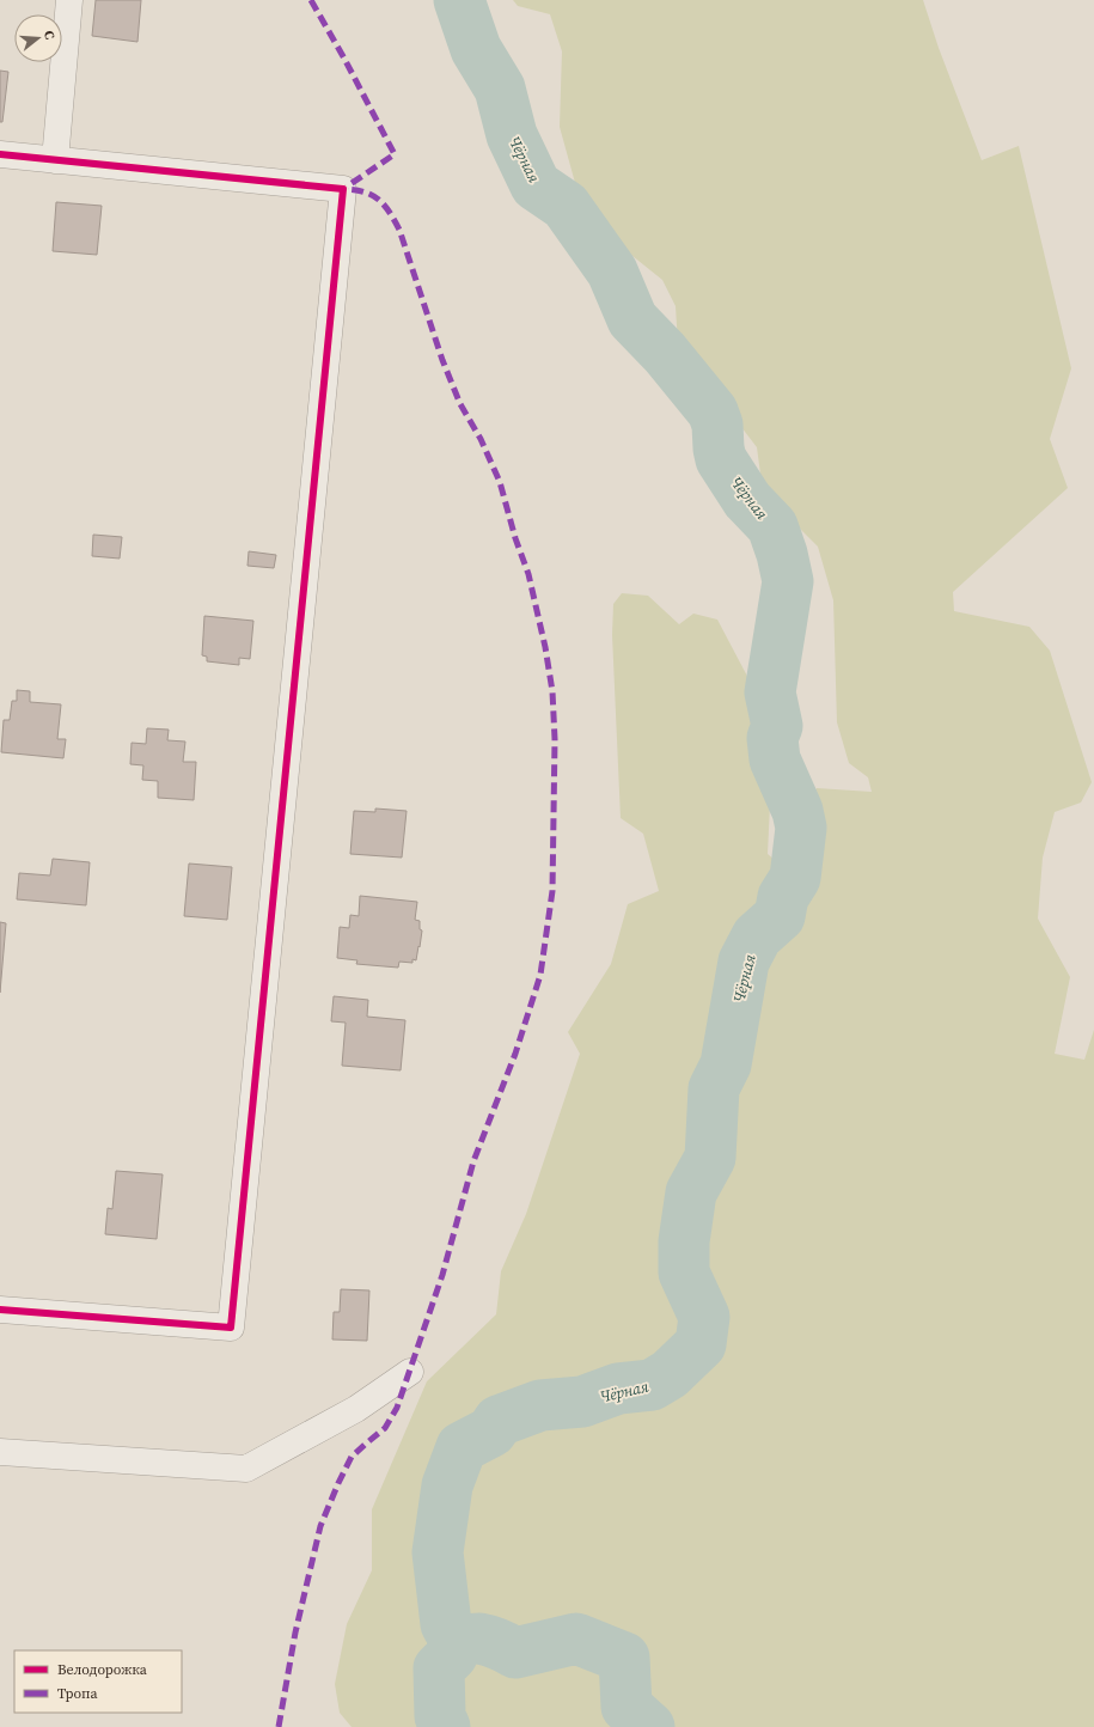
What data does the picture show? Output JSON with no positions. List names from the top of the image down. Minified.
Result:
{"water":["Чёрная"],"legend":["Велодорожка","Тропа"],"north":"right"}
